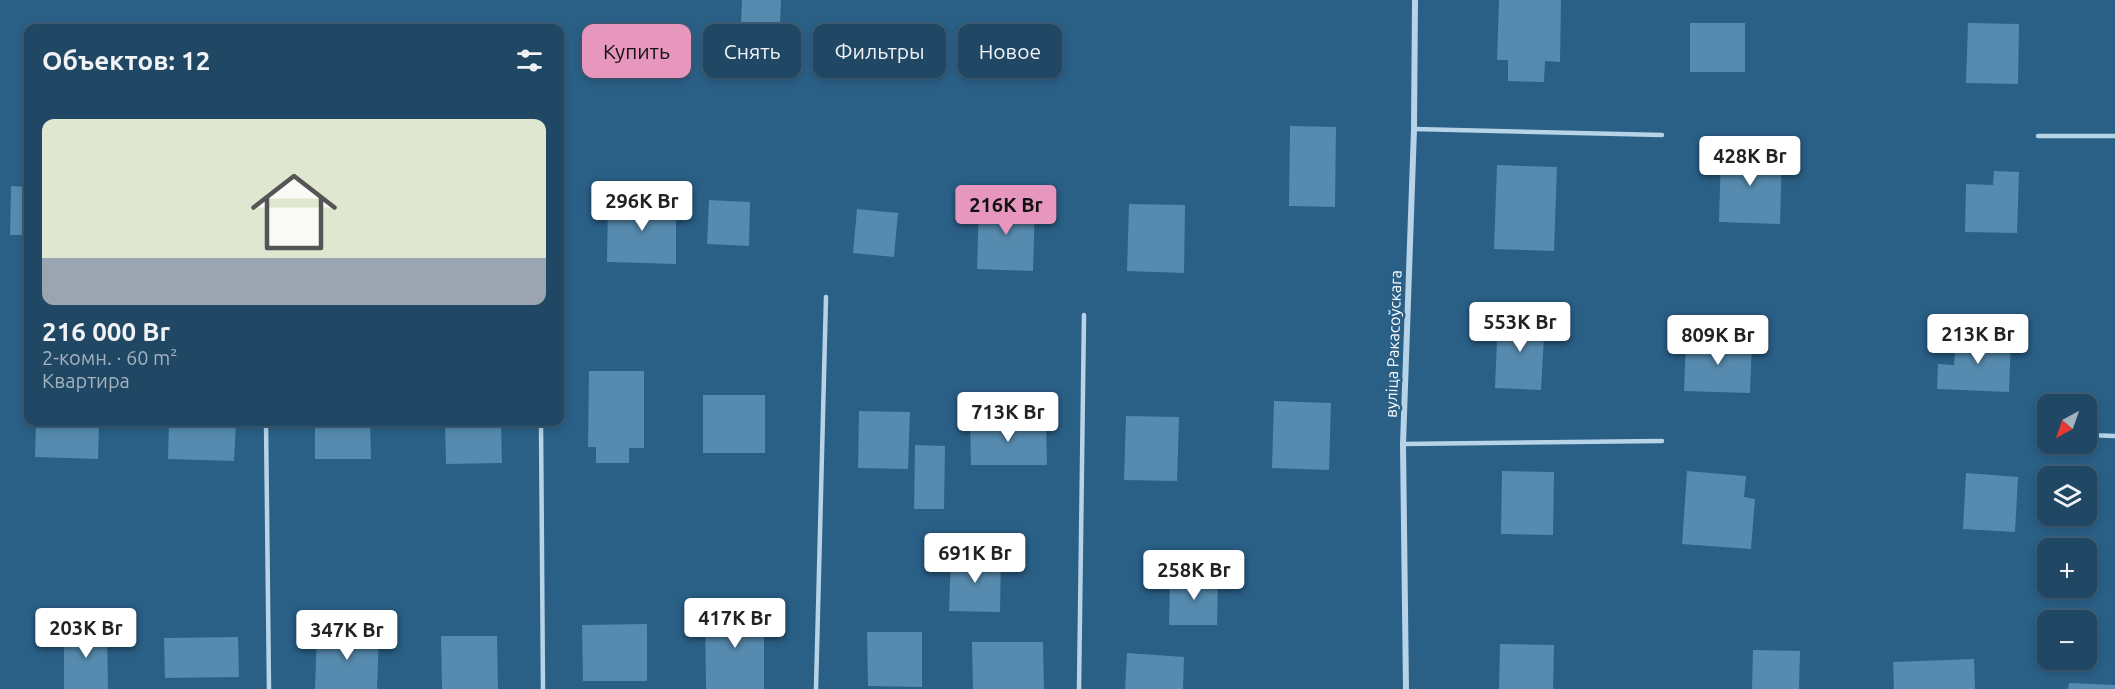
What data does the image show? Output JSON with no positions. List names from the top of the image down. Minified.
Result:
{"streets":{"street":["вуліца Ракасоўскага"]},"north":"bottom left","page":{"chip":["Купить","Снять","Фильтры","Новое"],"heading":"Объектов: 12","list":[{"name":"216 000 Br","note":"2-комн. · 60 m² · Квартира"}],"price":["428K Br","296K Br","216K Br","553K Br","213K Br","809K Br","713K Br","691K Br","258K Br","417K Br","203K Br","347K Br"],"map_buttons":["+","−"]}}
